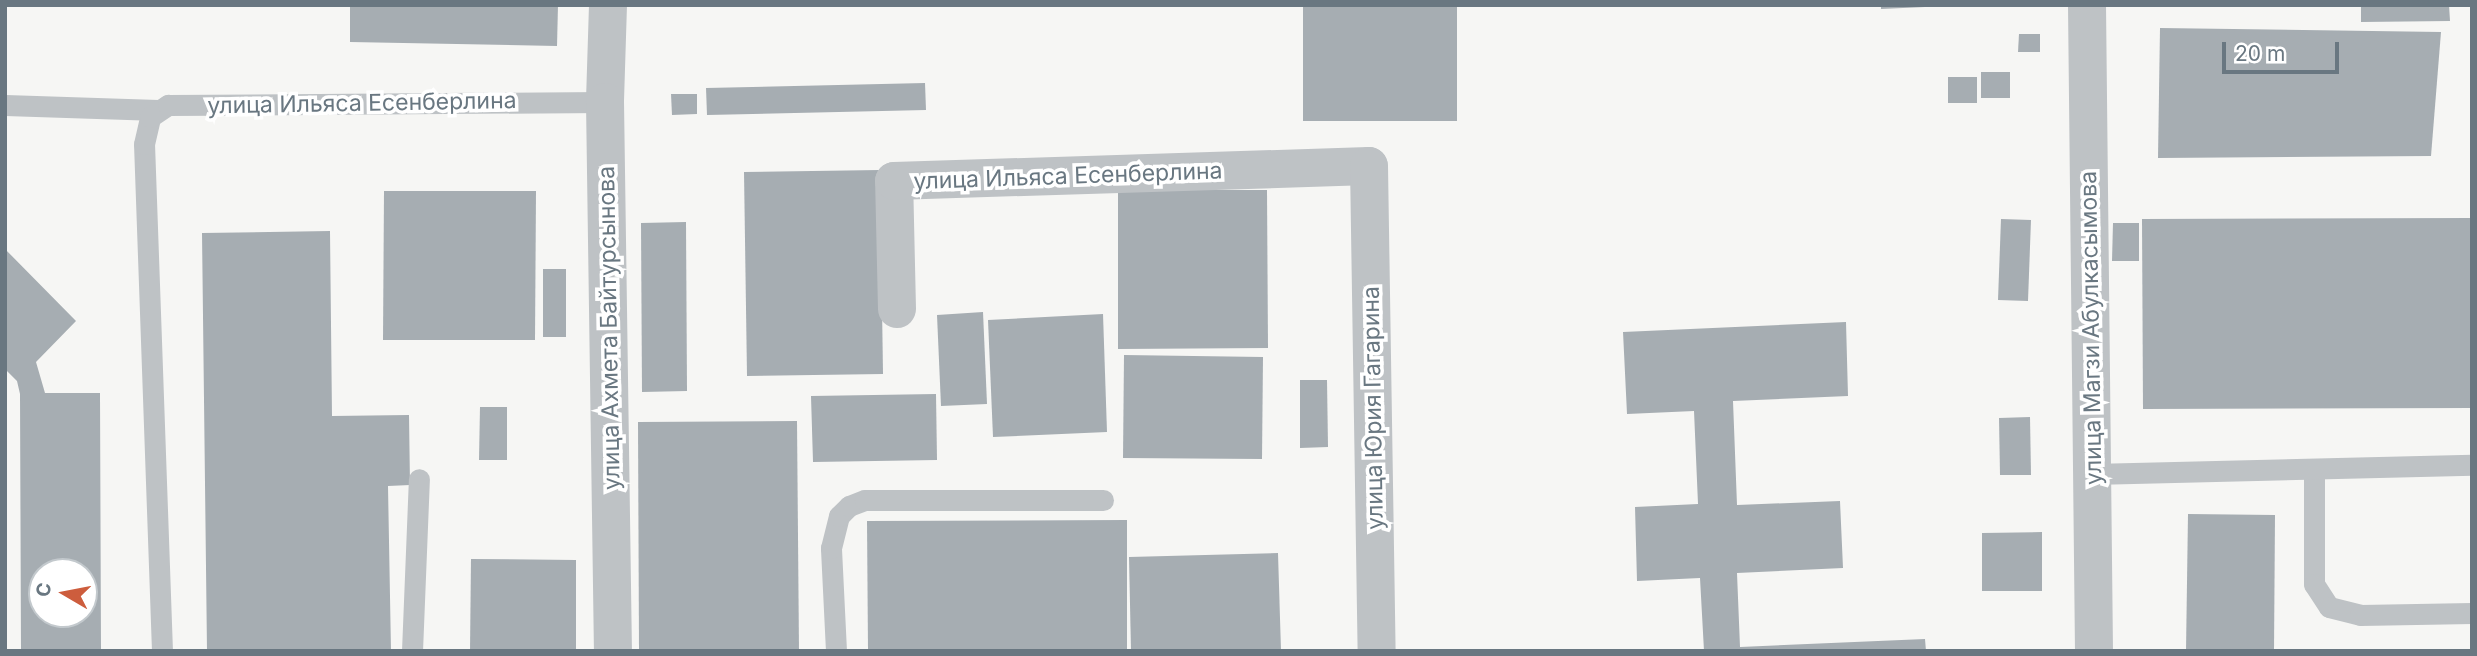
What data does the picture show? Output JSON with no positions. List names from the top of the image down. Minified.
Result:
{"streets":{"street":["улица Ильяса Есенберлина","улица Ахмета Байтурсынова","улица Магзи Абулкасымова","улица Юрия Гагарина"]},"crossings":[["улица Ильяса Есенберлина","улица Ахмета Байтурсынова"],["улица Ильяса Есенберлина","улица Юрия Гагарина"]],"scale_bar":"20 m","north":"left"}
